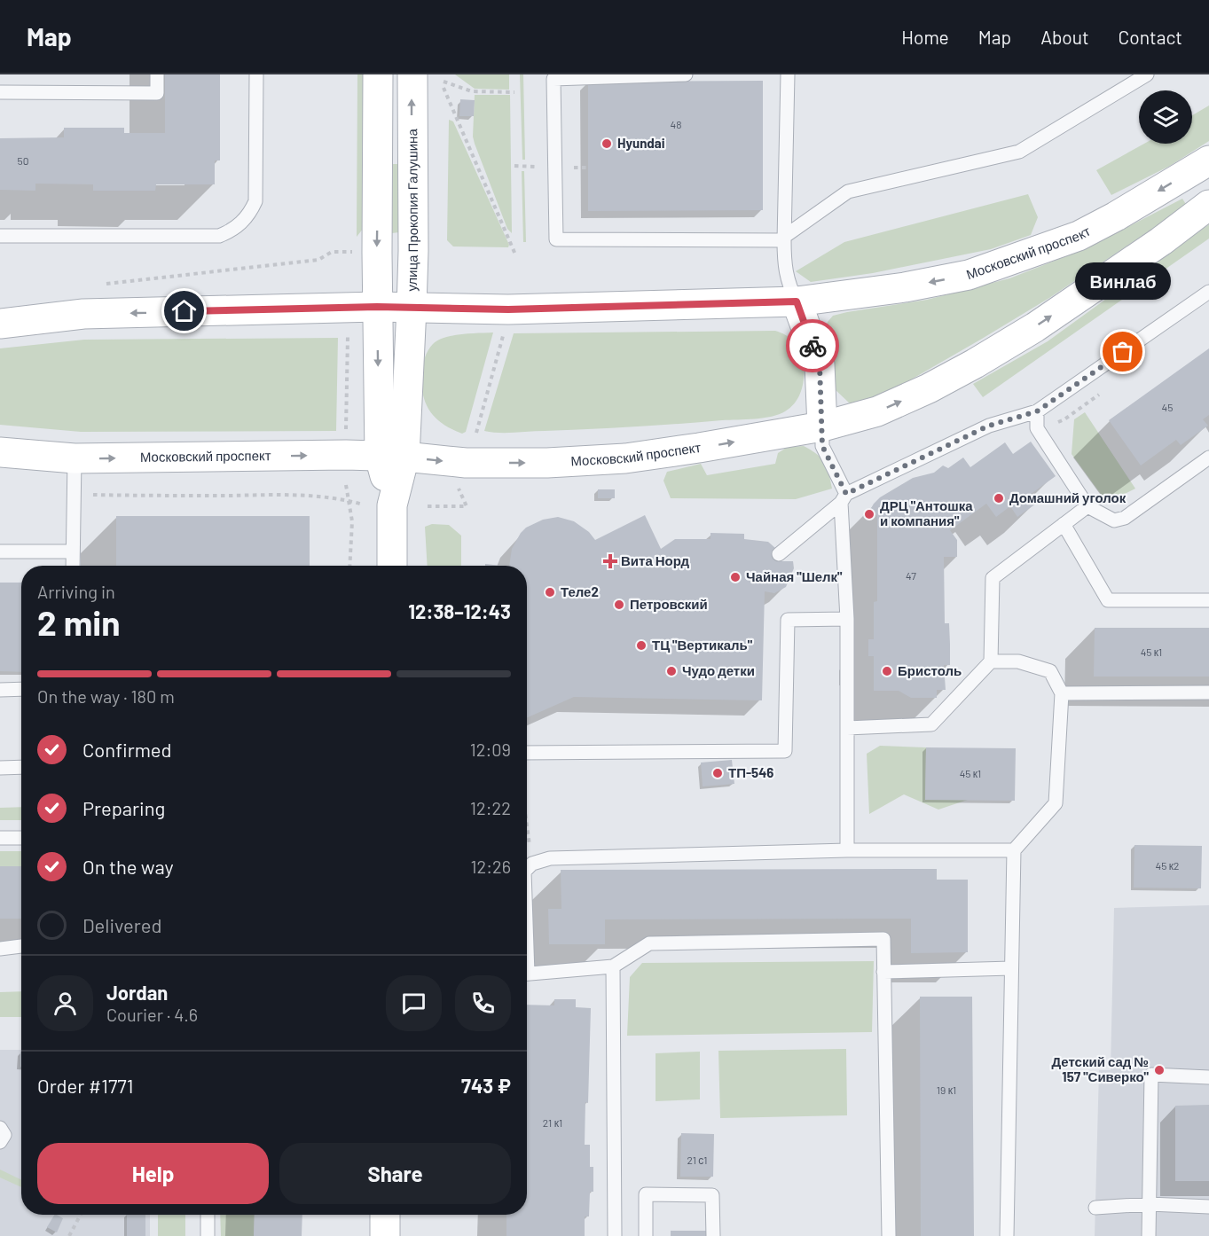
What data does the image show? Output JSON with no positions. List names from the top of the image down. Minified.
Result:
{"streets":{"main road":["улица Прокопия Галушина","Московский проспект"]},"crossings":[["улица Прокопия Галушина","Московский проспект"]],"places":{"other":["Hyundai","Винлаб","Домашний уголок","ДРЦ \"Антошка и компания\"","Чайная \"Шелк\"","Теле2","Петровский","ТЦ \"Вертикаль\"","Чудо детки","Бристоль","ТП-546","Детский сад № 157 \"Сиверко\""],"health":["Вита Норд"]},"house_numbers":["48","50","45","47","45 к1","45 к1","45 к2","19 к1","21 к1","21 с1"],"page":{"header":"Map","nav":["Home","Map","About","Contact"],"bubble":"Винлаб","heading":["2 min","Arriving in","12:38–12:43"],"panel":["Jordan","Courier · 4.6","Order #1771","743 ₽"],"bar":"On the way · 180 m","list":[["Confirmed","12:09"],["Preparing","12:22"],["On the way","12:26"],"Delivered"],"buttons":["Help","Share"]}}
